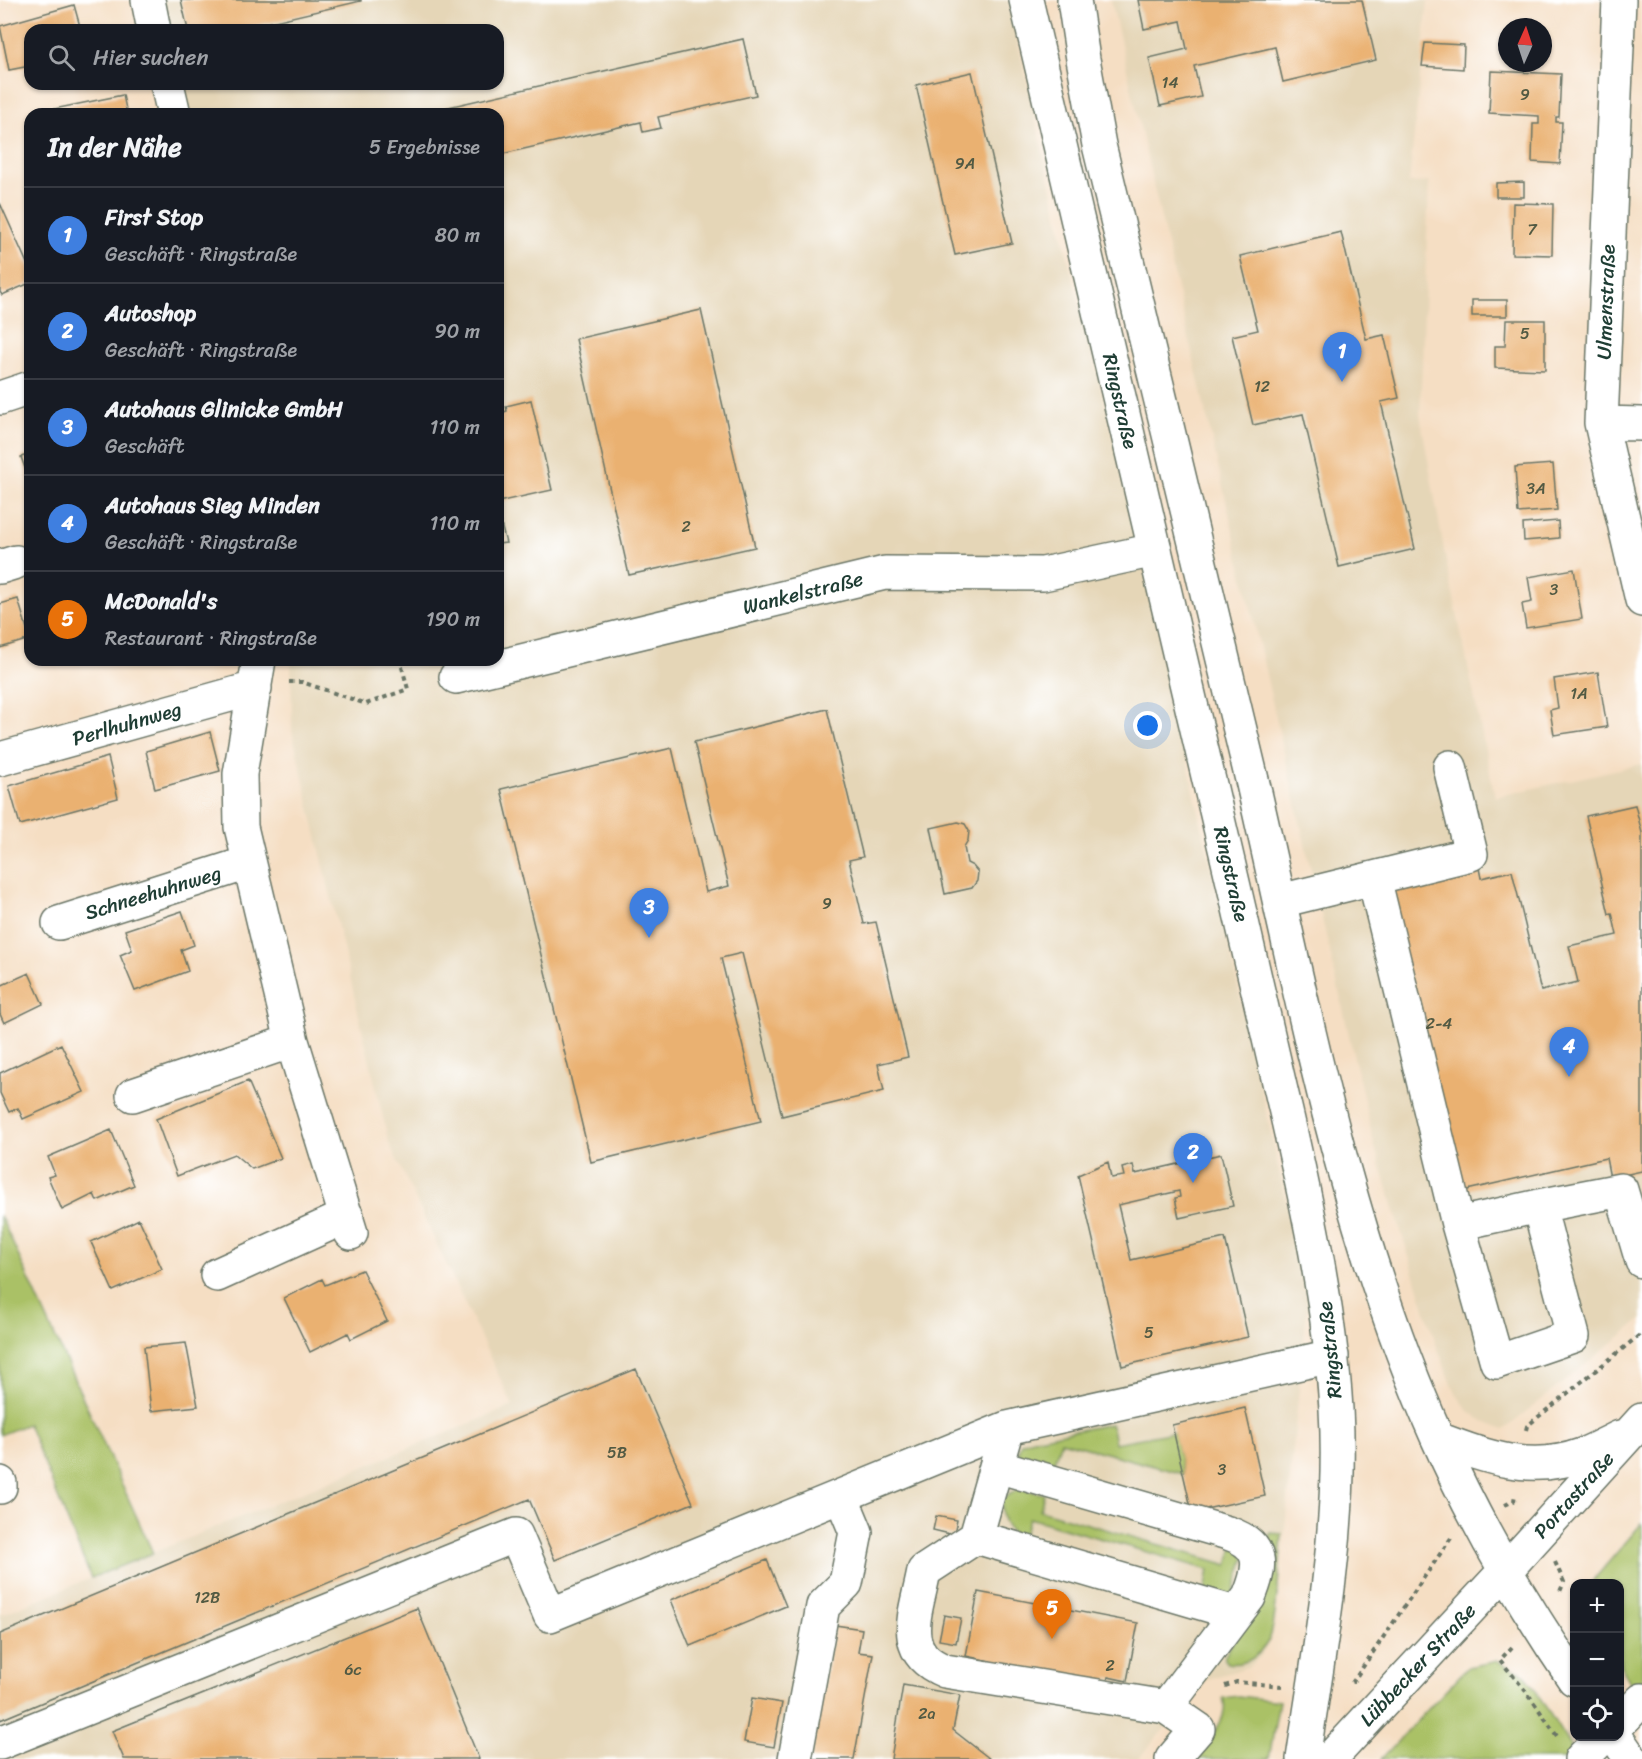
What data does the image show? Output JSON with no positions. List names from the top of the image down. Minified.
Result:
{"streets":{"main road":["Ulmenstraße","Ringstraße","Wankelstraße","Perlhuhnweg","Schneehuhnweg","Portastraße","Lübbecker Straße"]},"crossings":[["Ringstraße","Wankelstraße"],["Ringstraße","Portastraße"],["Ringstraße","Lübbecker Straße"],["Perlhuhnweg","Schneehuhnweg"],["Portastraße","Lübbecker Straße"]],"house_numbers":["14","9","9A","7","5","12","3A","2","3","1A","9","2-4","5","5B","3","12B","2","6c","2a"],"north":"top","page":{"search":"Hier suchen","heading":["In der Nähe","5 Ergebnisse"],"list":[{"mark":"1","name":"First Stop","note":"Geschäft · Ringstraße","value":"80 m"},{"mark":"2","name":"Autoshop","note":"Geschäft · Ringstraße","value":"90 m"},{"mark":"3","name":"Autohaus Glinicke GmbH","note":"Geschäft","value":"110 m"},{"mark":"4","name":"Autohaus Sieg Minden","note":"Geschäft · Ringstraße","value":"110 m"},{"mark":"5","name":"McDonald's","note":"Restaurant · Ringstraße","value":"190 m"}],"pins":["1","3","4","2","5"],"map_buttons":["+","−"]}}
